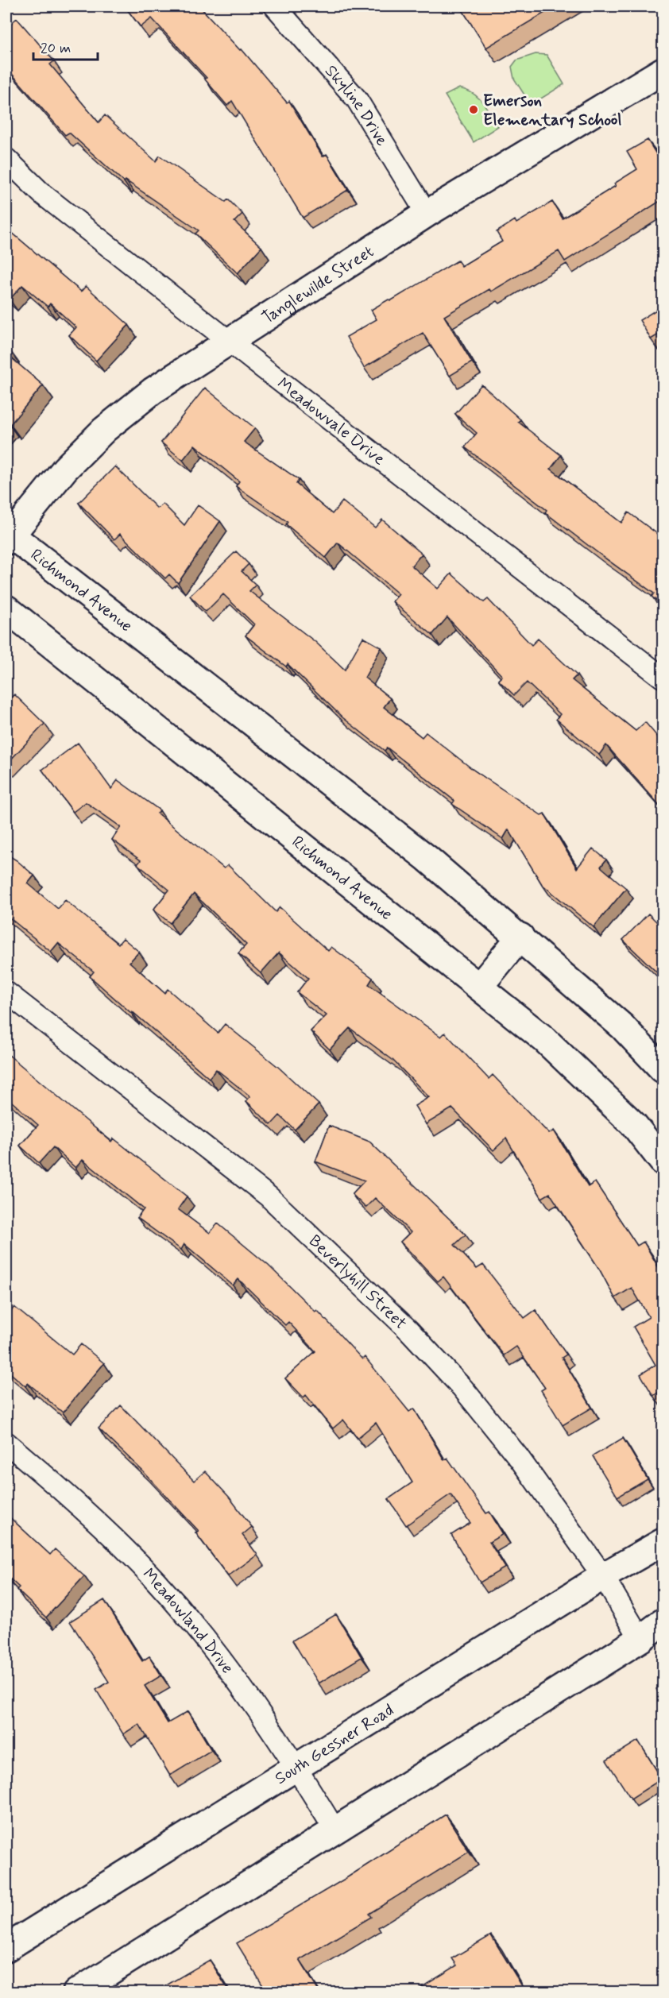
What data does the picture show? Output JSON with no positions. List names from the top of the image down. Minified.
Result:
{"streets":{"main road":["Tanglewilde Street","Richmond Avenue","South Gessner Road"],"street":["Skyline Drive","Meadowvale Drive","Beverlyhill Street","Meadowland Drive"]},"crossings":[["Skyline Drive","Tanglewilde Street"],["Tanglewilde Street","Meadowvale Drive"],["Tanglewilde Street","Richmond Avenue"],["Beverlyhill Street","South Gessner Road"],["Meadowland Drive","South Gessner Road"]],"places":["Emerson Elementary School"],"scale_bar":"20 m"}
